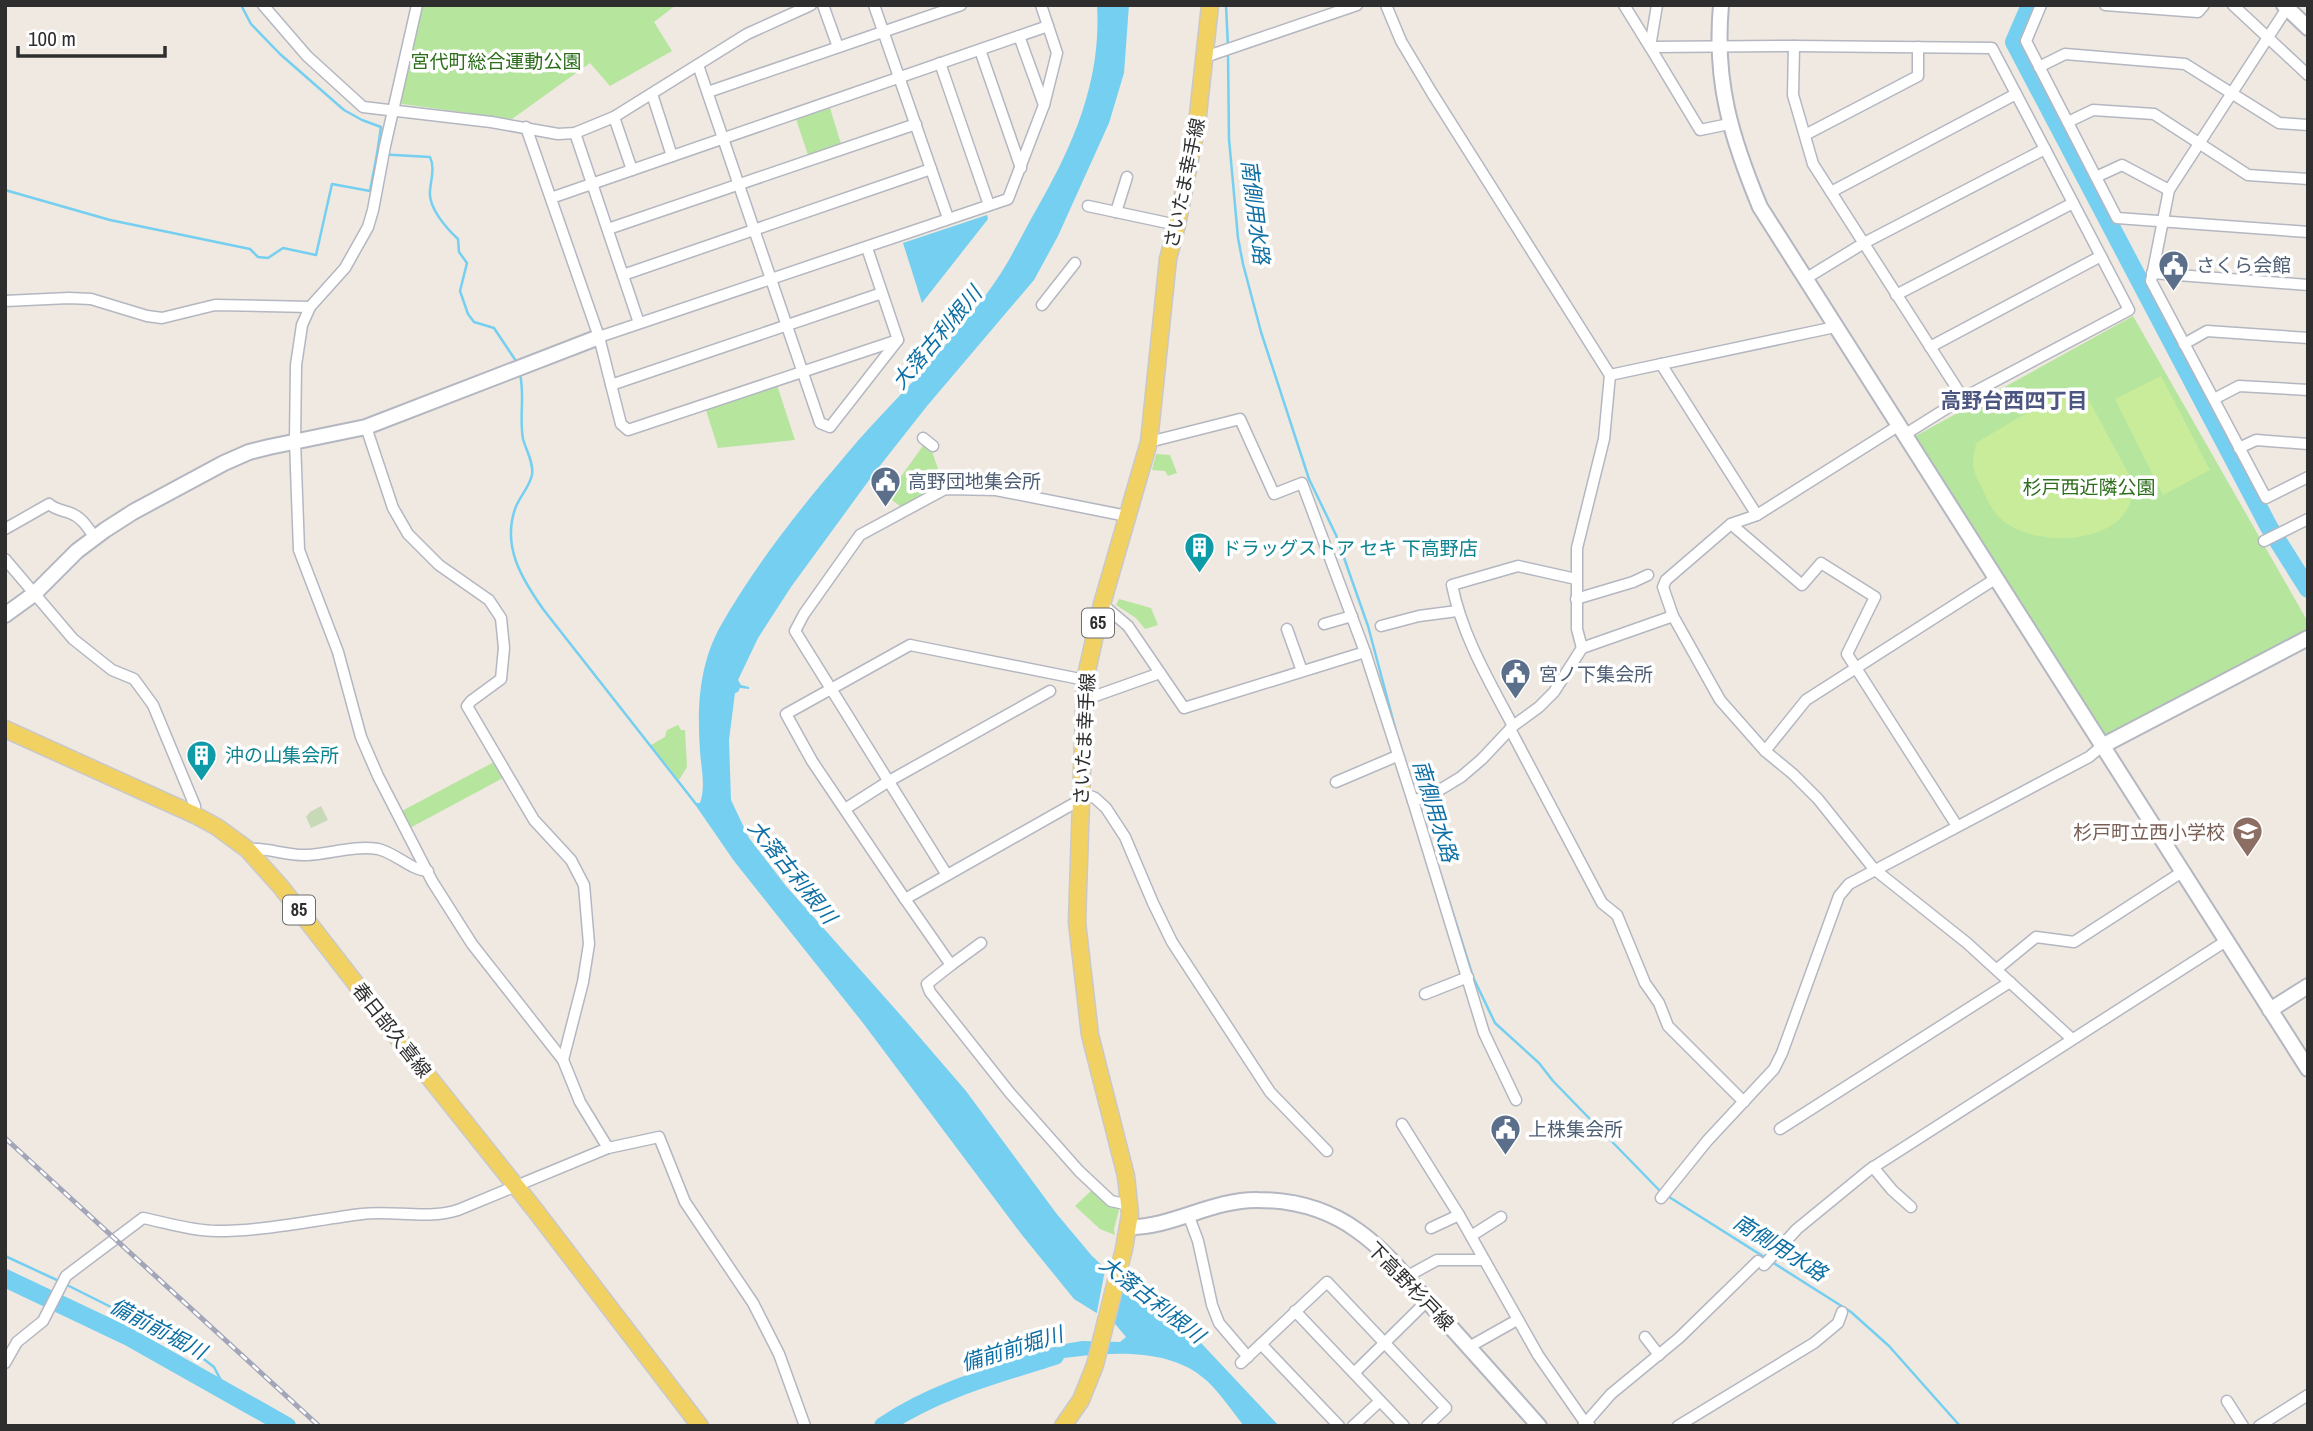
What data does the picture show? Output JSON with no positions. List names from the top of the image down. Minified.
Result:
{"streets":{"main road":["さいたま幸手線","65","85","春日部久喜線"],"street":["下高野杉戸線"]},"crossings":[["さいたま幸手線","下高野杉戸線"]],"districts":["高野台西四丁目"],"water":["南側用水路","大落古利根川","備前前堀川"],"parks":["宮代町総合運動公園","杉戸西近隣公園"],"places":{"public building":["さくら会館","高野団地集会所","宮ノ下集会所","上株集会所"],"building":["ドラッグストア セキ 下高野店","沖の山集会所"],"school or university":["杉戸町立西小学校"]},"scale_bar":"100 m"}
